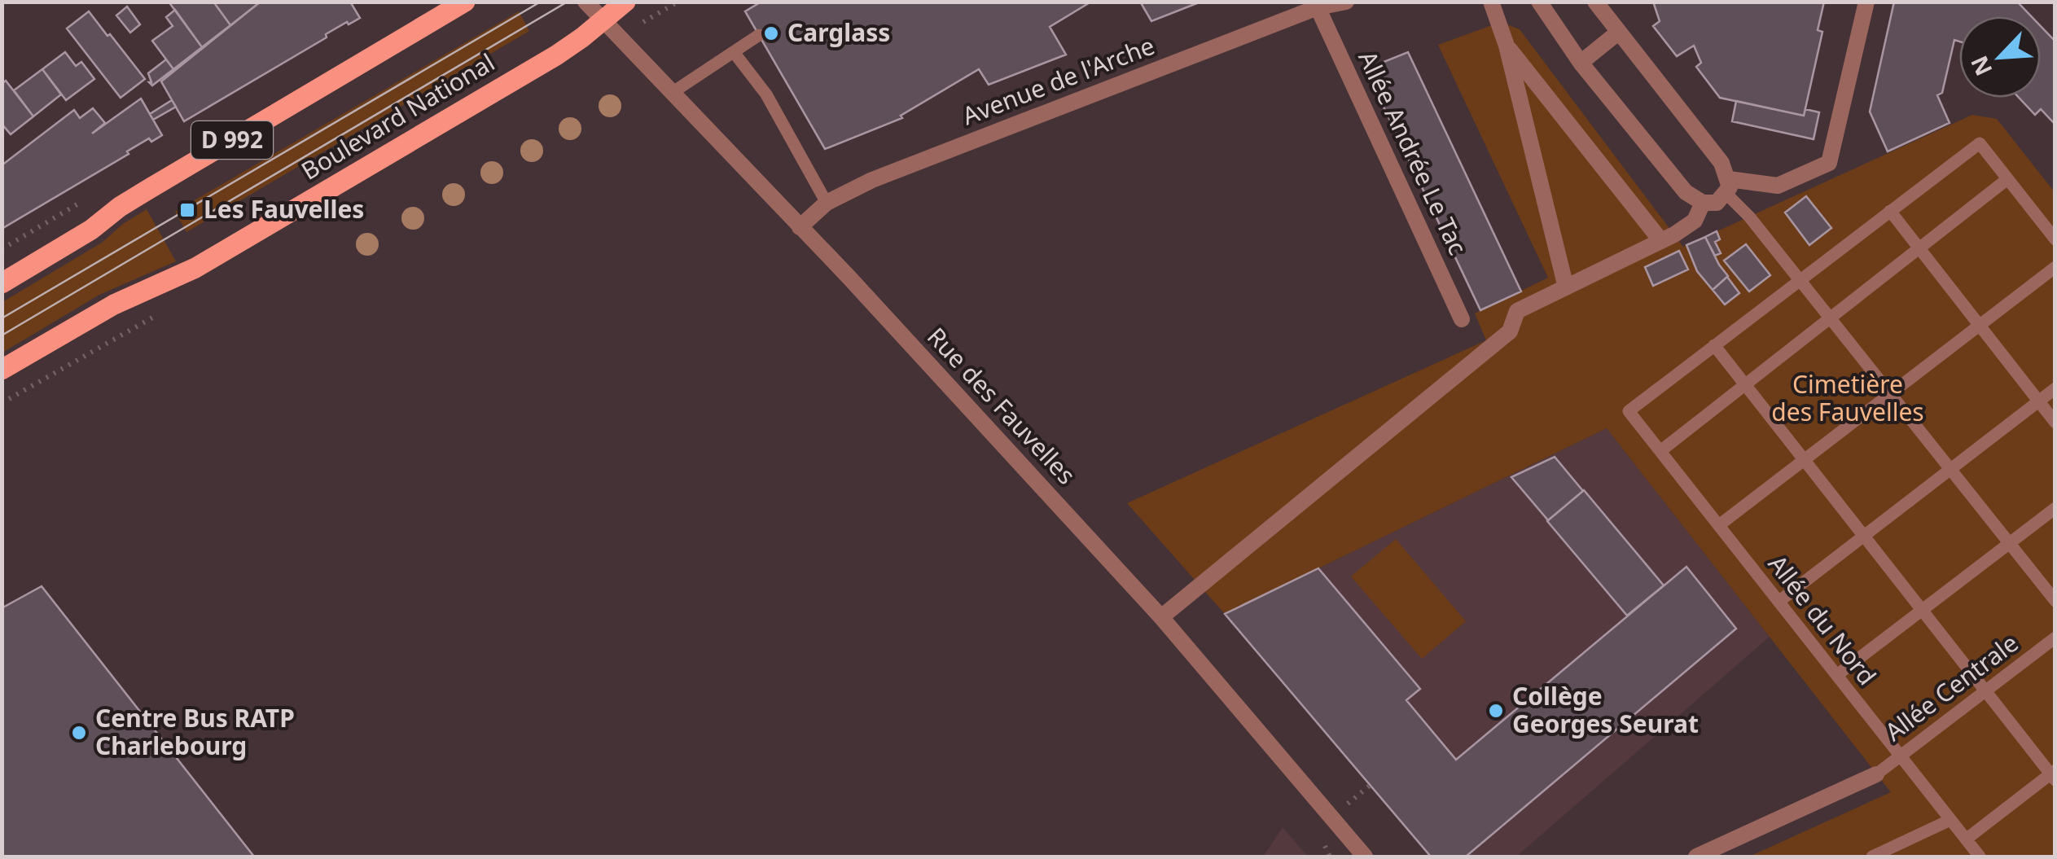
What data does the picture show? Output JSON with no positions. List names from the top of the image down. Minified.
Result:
{"streets":{"main road":["Boulevard National","D 992"],"street":["Avenue de l'Arche","Allée Andrée Le Tac","Rue des Fauvelles"],"lane":["Allée du Nord","Allée Centrale"]},"crossings":[["Avenue de l'Arche","Allée Andrée Le Tac"],["Avenue de l'Arche","Rue des Fauvelles"],["Boulevard National","Rue des Fauvelles"],["Allée du Nord","Allée Centrale"]],"parks":["Cimetière des Fauvelles"],"places":{"other":["Carglass","Collège Georges Seurat","Centre Bus RATP Charlebourg"],"transit":["Les Fauvelles"]},"north":"bottom left"}
